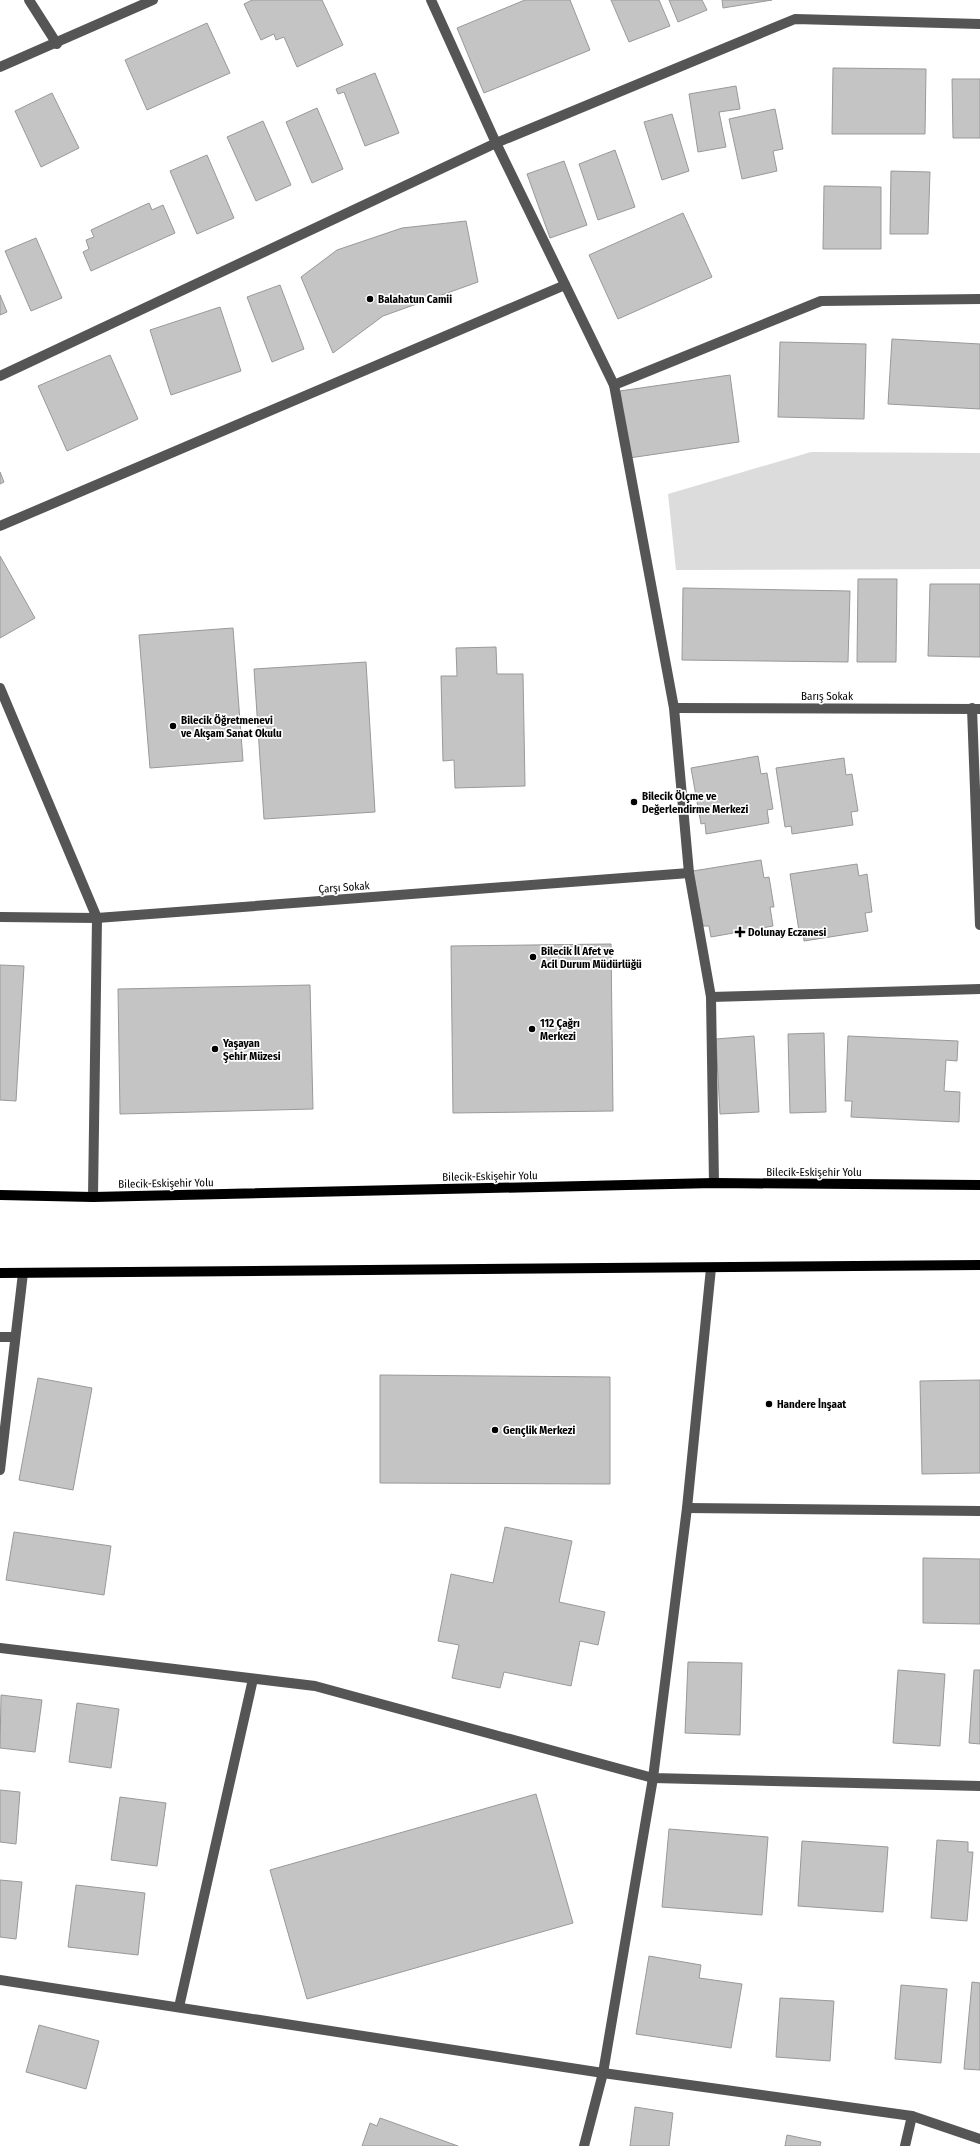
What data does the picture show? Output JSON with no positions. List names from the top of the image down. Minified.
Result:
{"streets":{"main road":["Bilecik-Eskişehir Yolu"],"street":["Barış Sokak","Çarşı Sokak"]},"places":{"other":["Balahatun Camii","Bilecik Öğretmenevi ve Akşam Sanat Okulu","Bilecik Ölçme ve Değerlendirme Merkezi","Bilecik İl Afet ve Acil Durum Müdürlüğü","112 Çağrı Merkezi","Yaşayan Şehir Müzesi","Handere İnşaat","Gençlik Merkezi"],"health":["Dolunay Eczanesi"]}}
